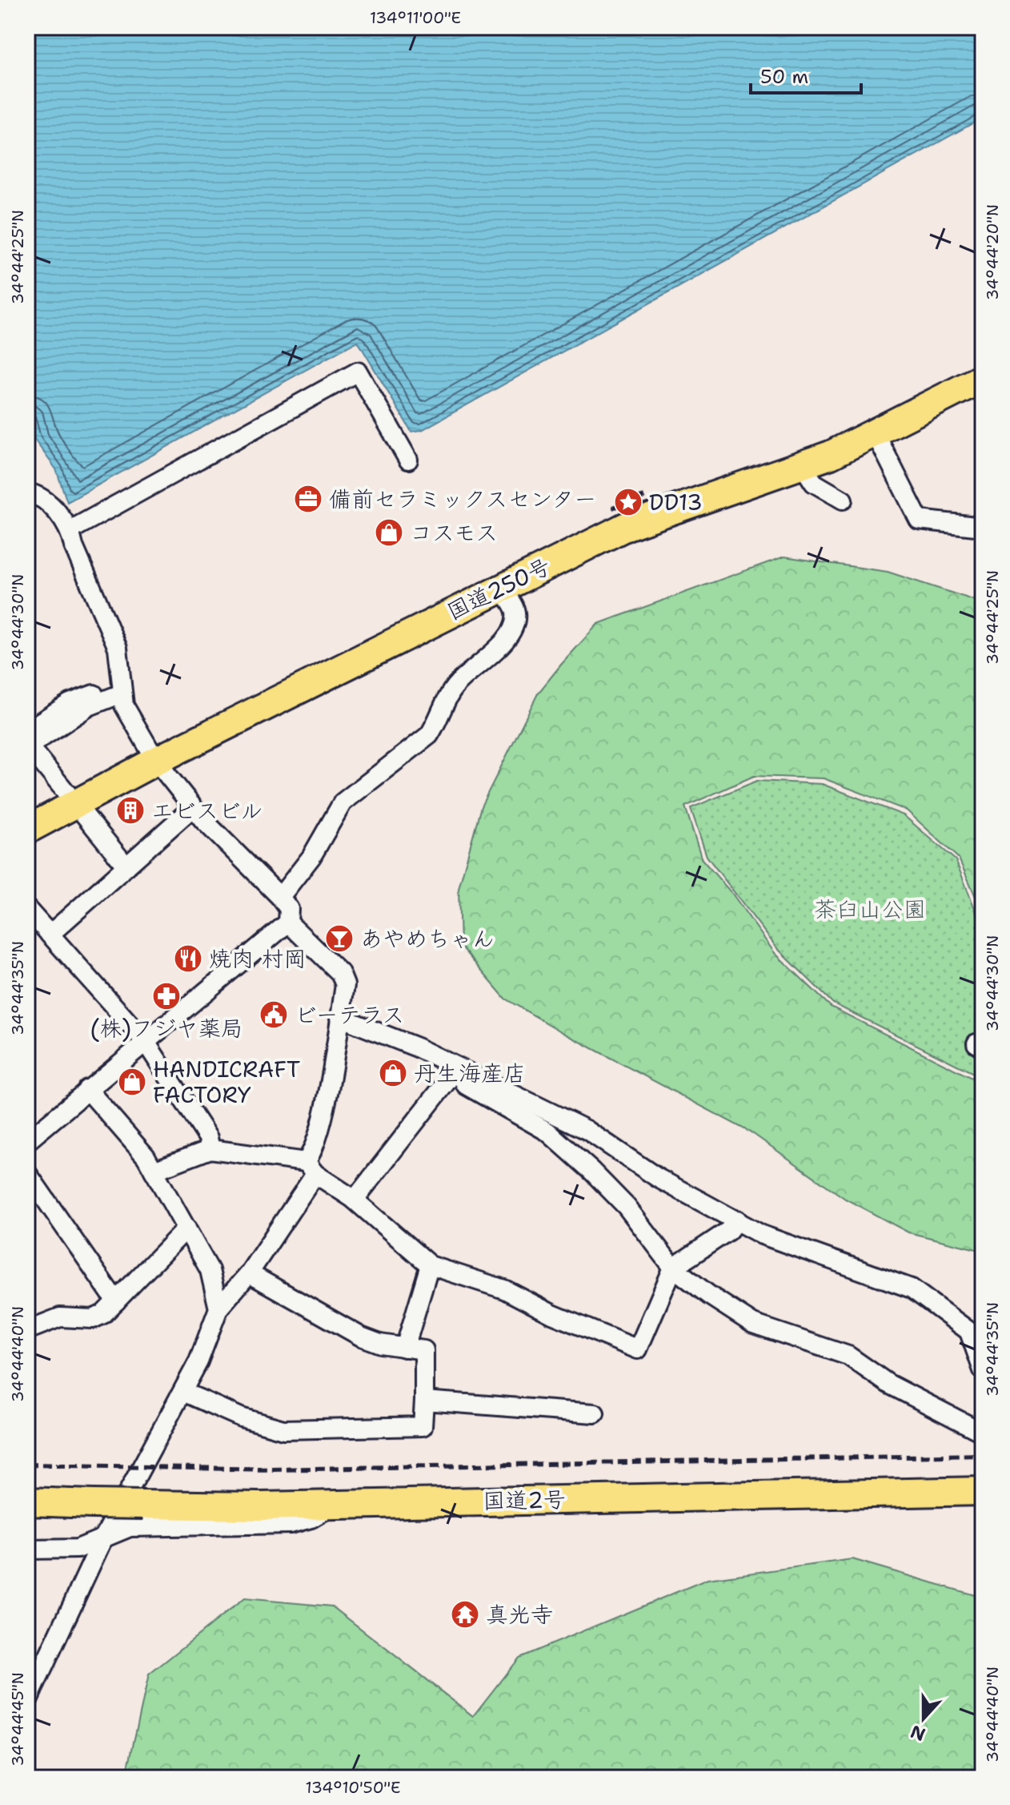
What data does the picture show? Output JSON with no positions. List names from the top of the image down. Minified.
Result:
{"streets":{"highway":["国道250号","国道2号"]},"parks":["茶臼山公園"],"places":{"office":["備前セラミックスセンター"],"place":["DD13"],"shop":["コスモス","丹生海産店","HANDICRAFT FACTORY"],"building":["エビスビル"],"bar":["あやめちゃん"],"restaurant":["焼肉 村岡"],"pharmacy":["(株)フジヤ薬局"],"public building":["ビーテラス"],"temple":["真光寺"]},"scale_bar":"50 m","north":"bottom","coordinates":["134°11'00\"E","34°44'20\"N","34°44'25\"N","34°44'30\"N","34°44'35\"N","34°44'40\"N","34°44'45\"N","134°10'50\"E"]}
